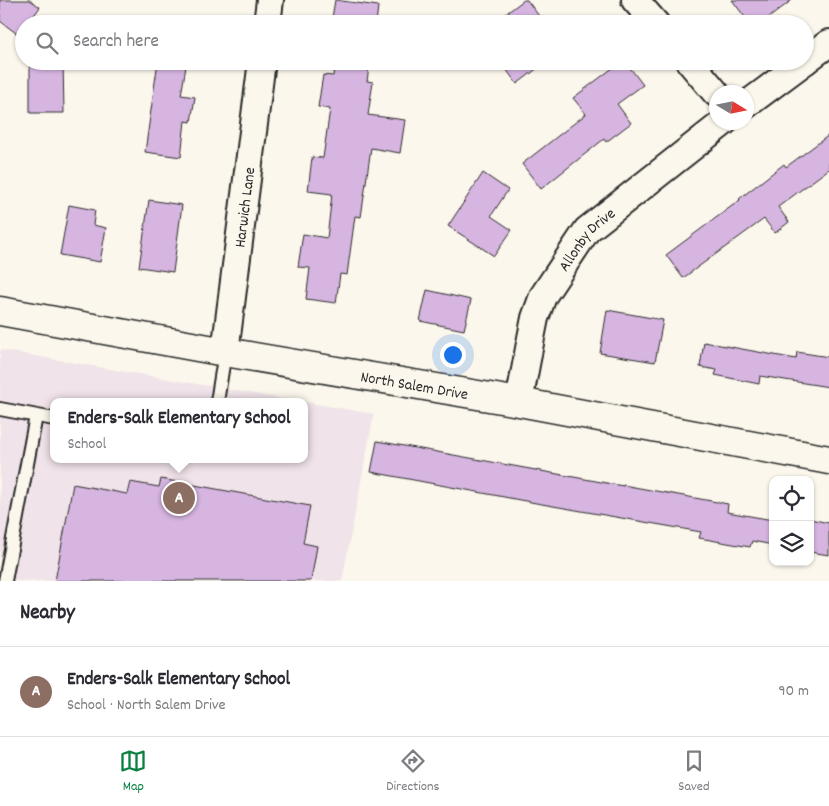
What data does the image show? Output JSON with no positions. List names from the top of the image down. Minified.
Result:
{"streets":{"street":["Harwich Lane","Allonby Drive","North Salem Drive"]},"crossings":[["Harwich Lane","North Salem Drive"],["Allonby Drive","North Salem Drive"]],"north":"right","page":{"search":"Search here","popup":["Enders-Salk Elementary School","School"],"pins":"A","heading":"Nearby","list":[{"mark":"A","name":"Enders-Salk Elementary School","note":"School · North Salem Drive","value":"90 m"}],"nav":["Map","Directions","Saved"]}}
